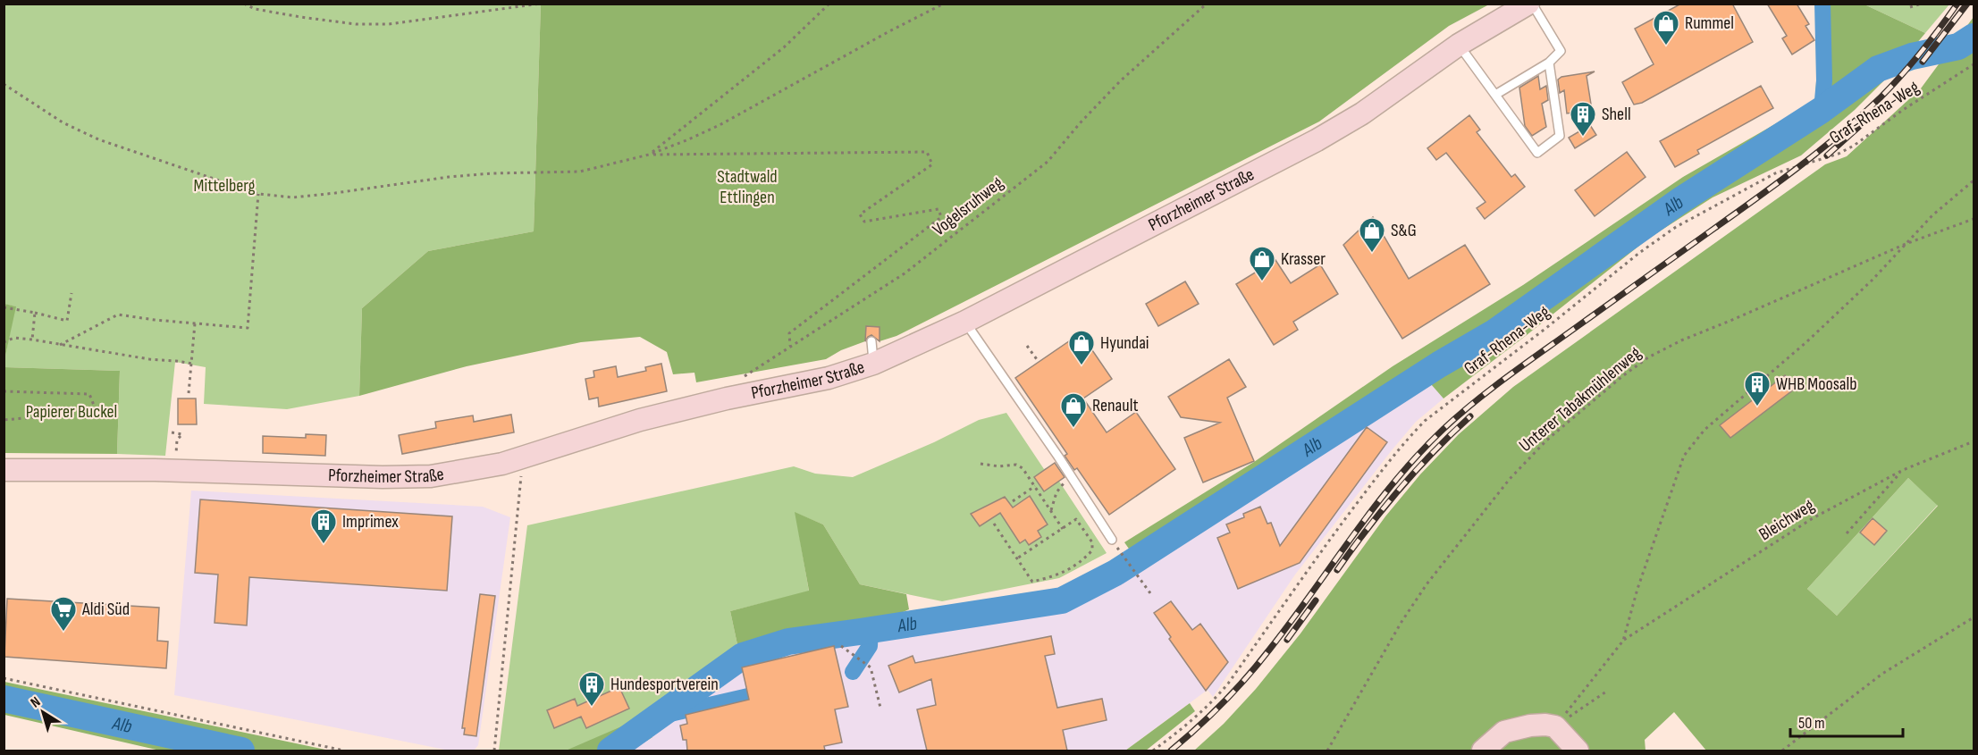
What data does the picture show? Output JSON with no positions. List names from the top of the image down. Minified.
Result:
{"streets":{"main road":["Pforzheimer Straße"],"path":["Graf-Rhena-Weg","Vogelsruhweg","Unterer Tabakmühlenweg","Bleichweg"]},"water":["Alb"],"parks":["Stadtwald Ettlingen","Mittelberg","Papierer Buckel"],"places":{"shop":["Rummel","S&G","Krasser","Hyundai","Renault"],"building":["Shell","WHB Moosalb","Imprimex","Hundesportverein"],"supermarket":["Aldi Süd"]},"scale_bar":"50 m","north":"top left"}
